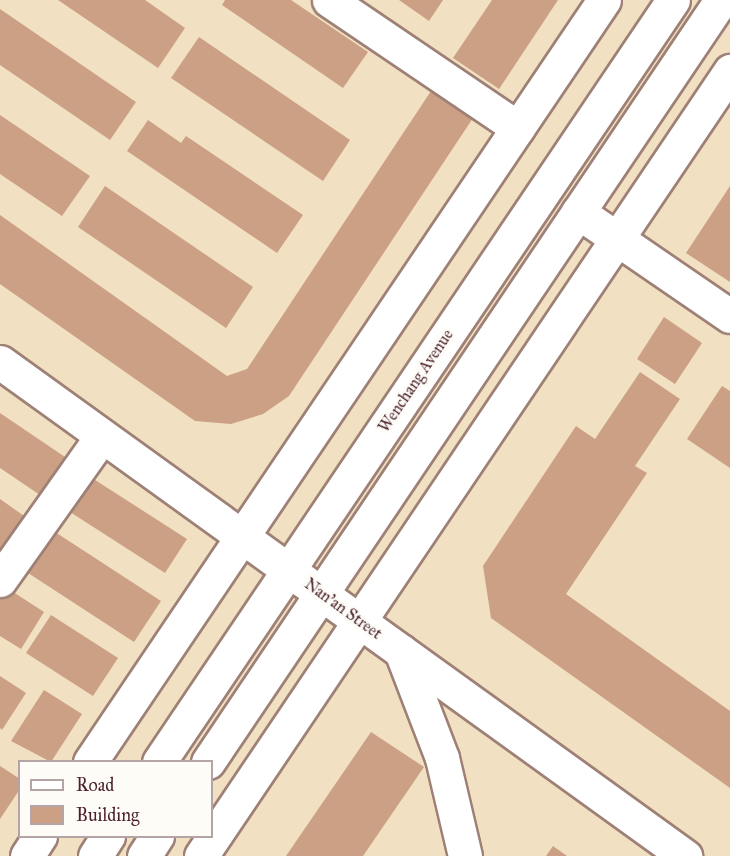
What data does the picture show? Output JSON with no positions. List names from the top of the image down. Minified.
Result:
{"streets":{"main road":["Wenchang Avenue","Nan'an Street"]},"crossings":[["Wenchang Avenue","Nan'an Street"]],"legend":["Road","Building"]}
